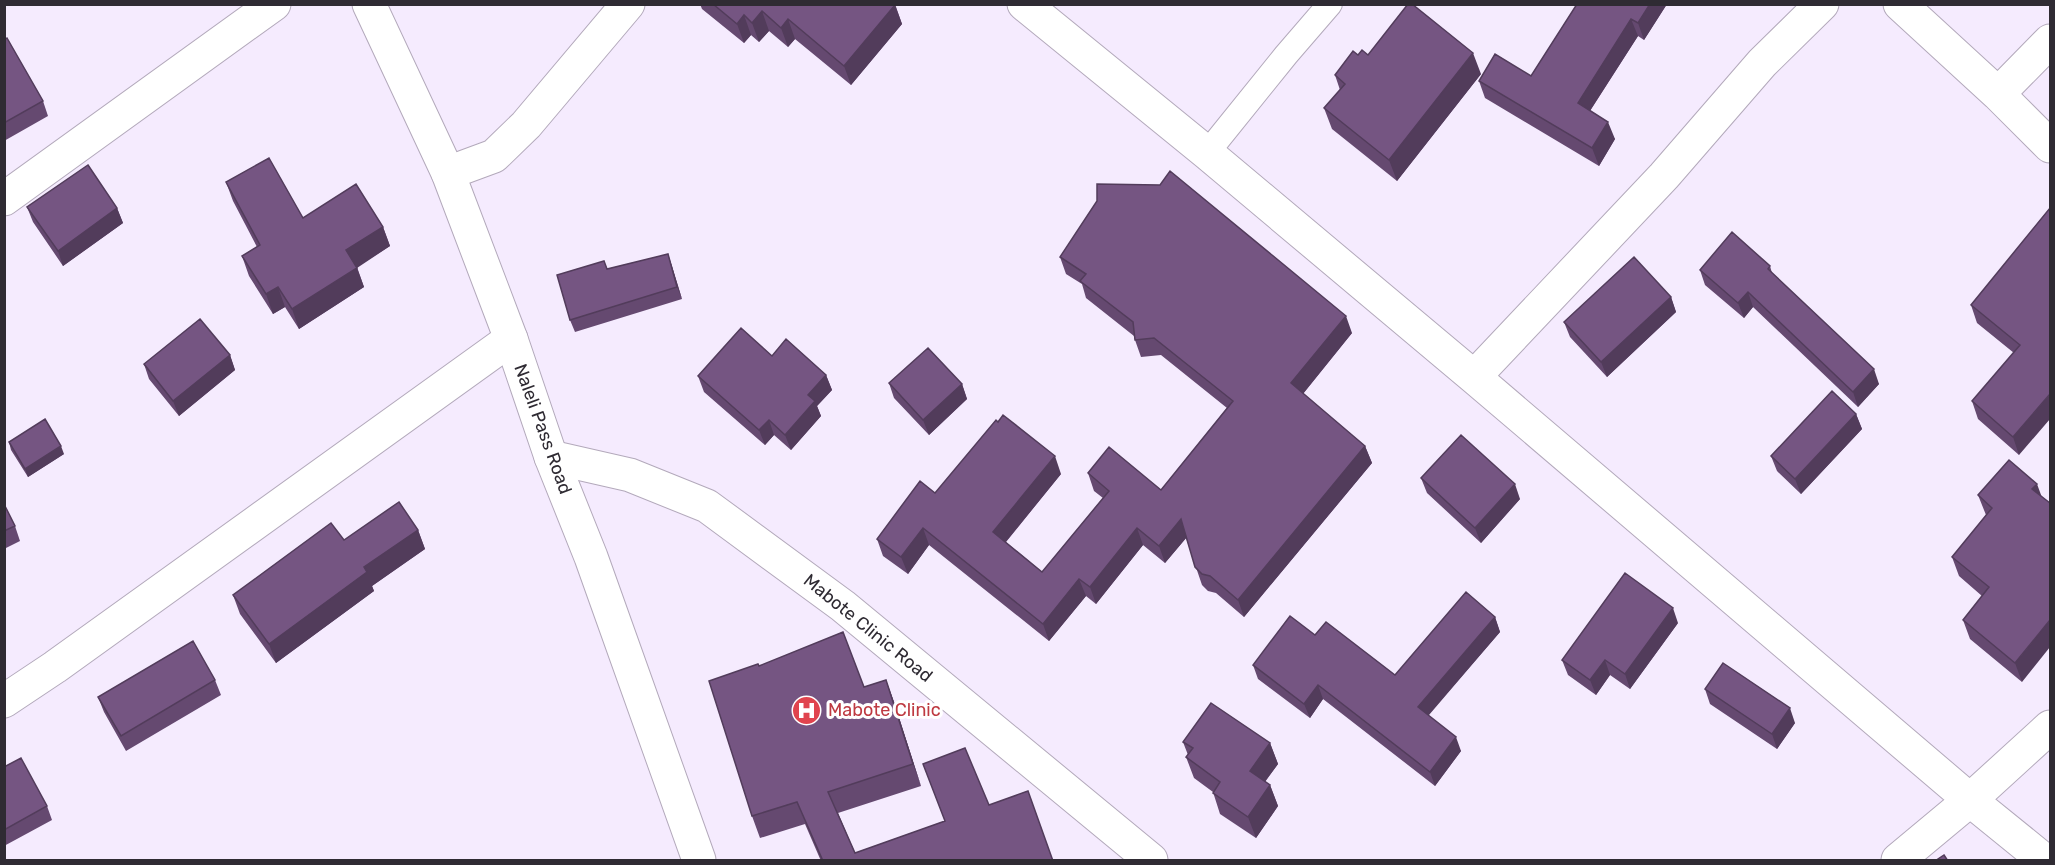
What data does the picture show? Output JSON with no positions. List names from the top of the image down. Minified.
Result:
{"streets":{"street":["Naleli Pass Road","Mabote Clinic Road"]},"crossings":[["Naleli Pass Road","Mabote Clinic Road"]],"places":{"hospital":["Mabote Clinic"]}}
